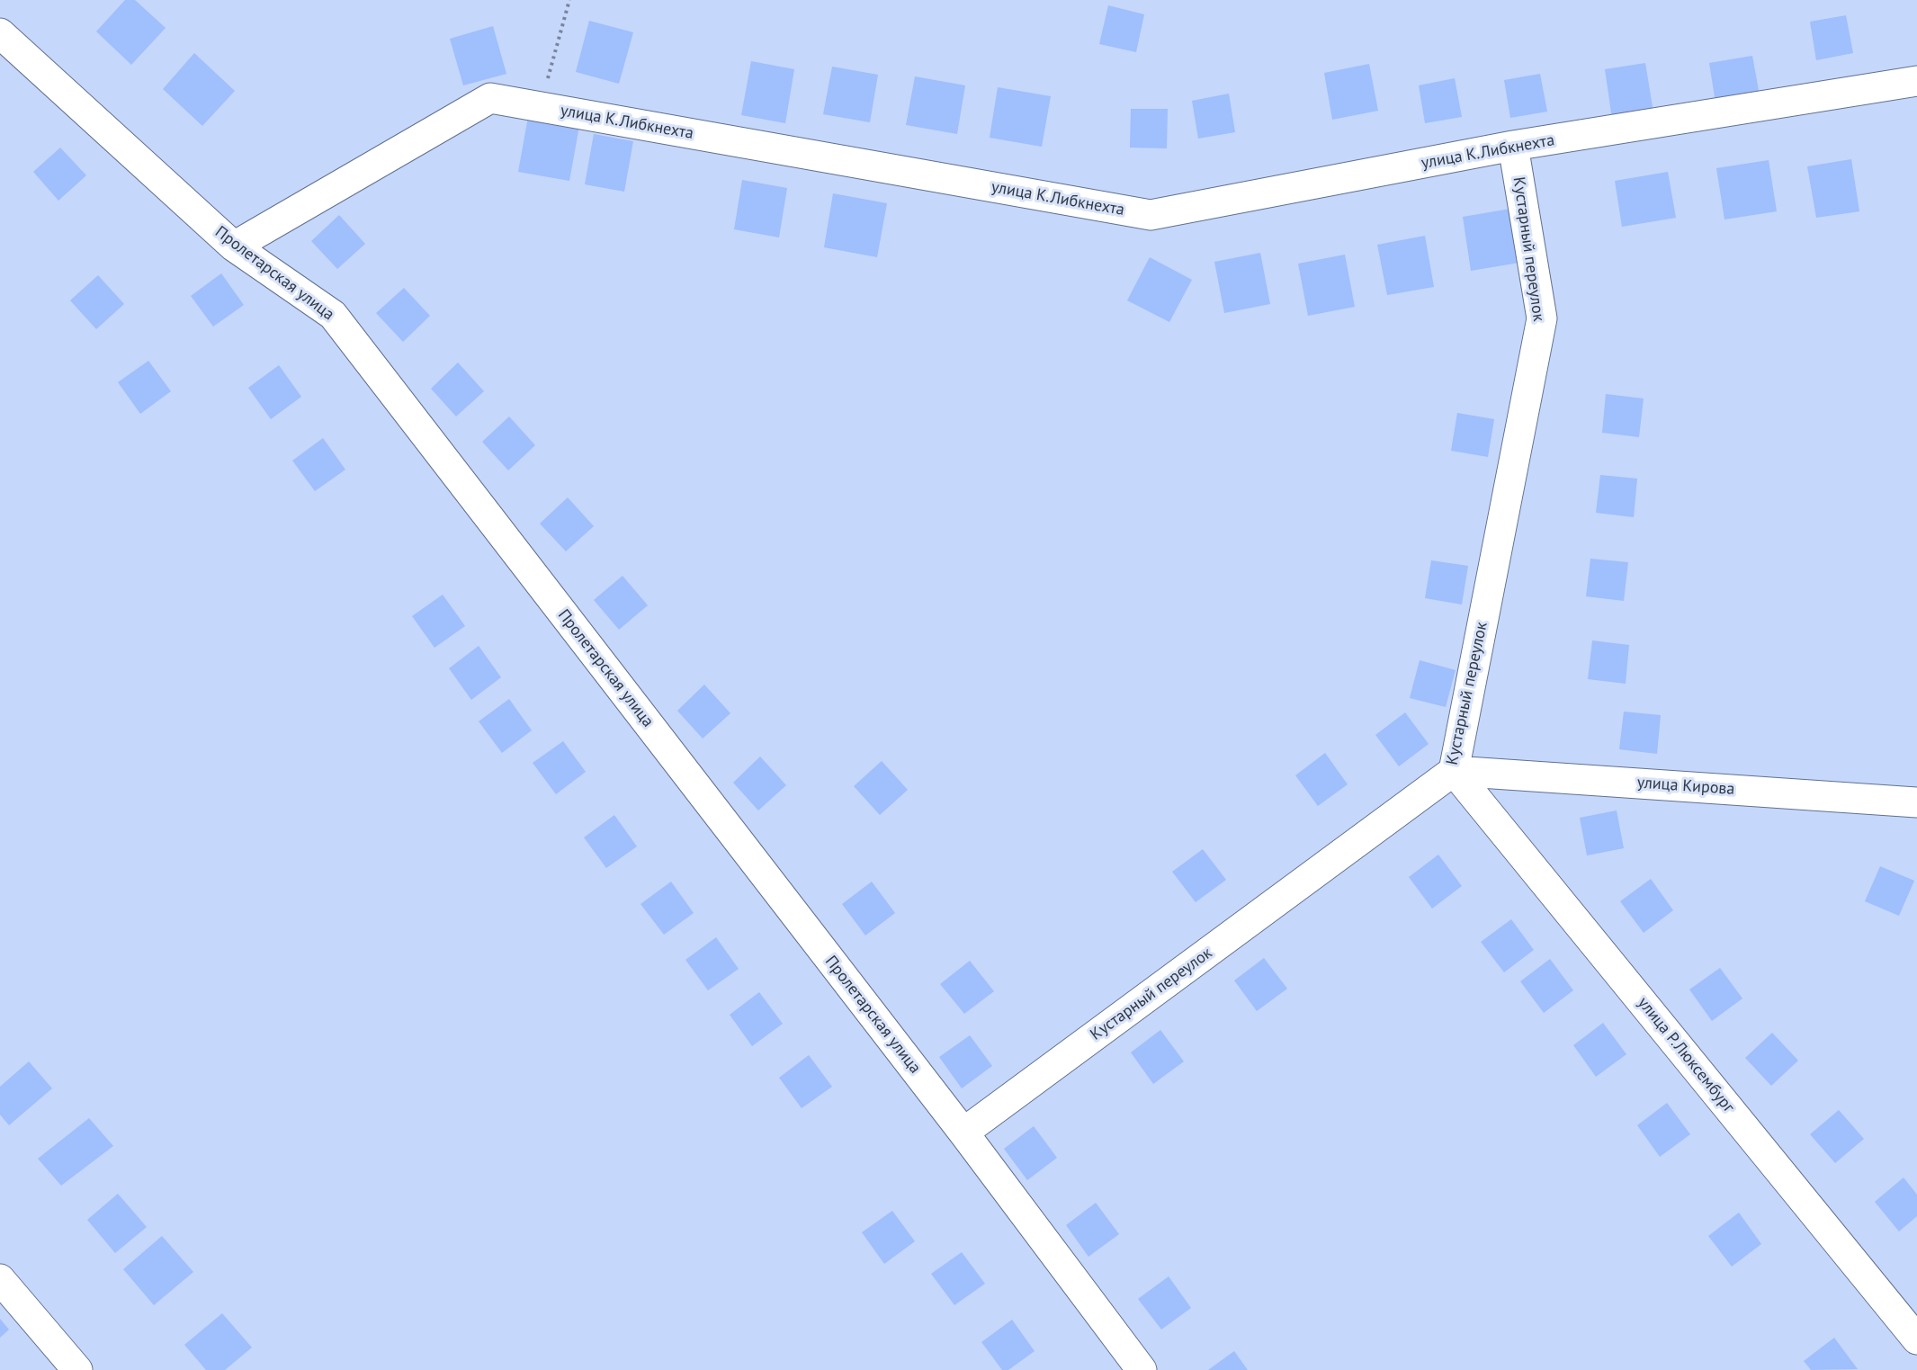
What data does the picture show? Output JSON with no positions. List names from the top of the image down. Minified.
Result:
{"streets":{"street":["улица К.Либкнехта","Кустарный переулок","Пролетарская улица","улица Кирова","улица Р.Люксембург"]},"crossings":[["улица К.Либкнехта","Кустарный переулок"],["улица К.Либкнехта","Пролетарская улица"],["Кустарный переулок","Пролетарская улица"],["Кустарный переулок","улица Кирова"],["Кустарный переулок","улица Р.Люксембург"],["улица Кирова","улица Р.Люксембург"]]}
